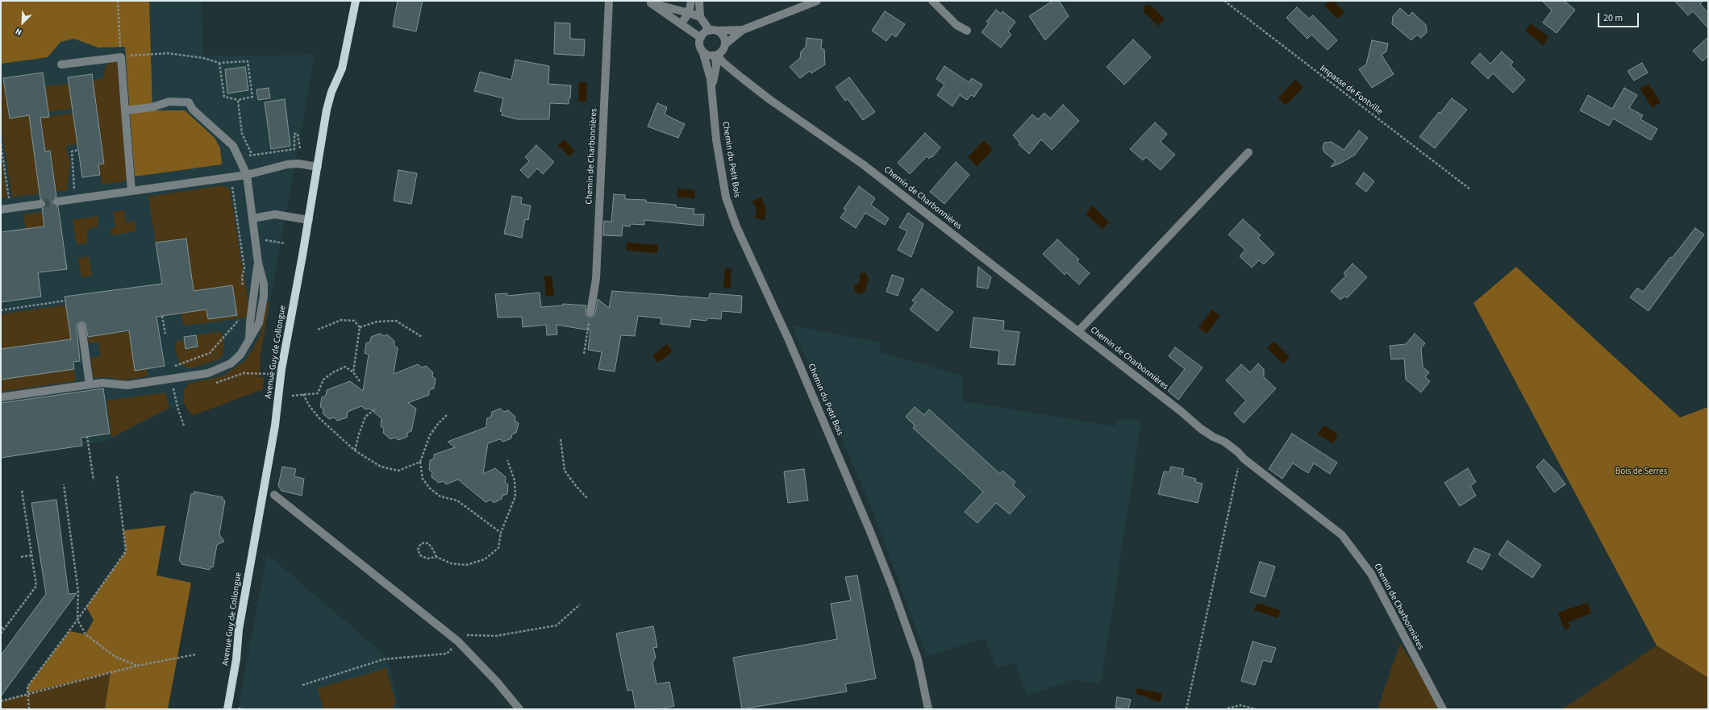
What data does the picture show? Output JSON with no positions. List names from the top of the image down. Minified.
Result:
{"streets":{"main road":["Avenue Guy de Collongue"],"street":["Chemin de Charbonnières","Chemin du Petit Bois"],"path":["Impasse de Fontville"]},"crossings":[["Chemin de Charbonnières","Chemin du Petit Bois"]],"parks":["Bois de Serres"],"scale_bar":"20 m","north":"bottom left"}
